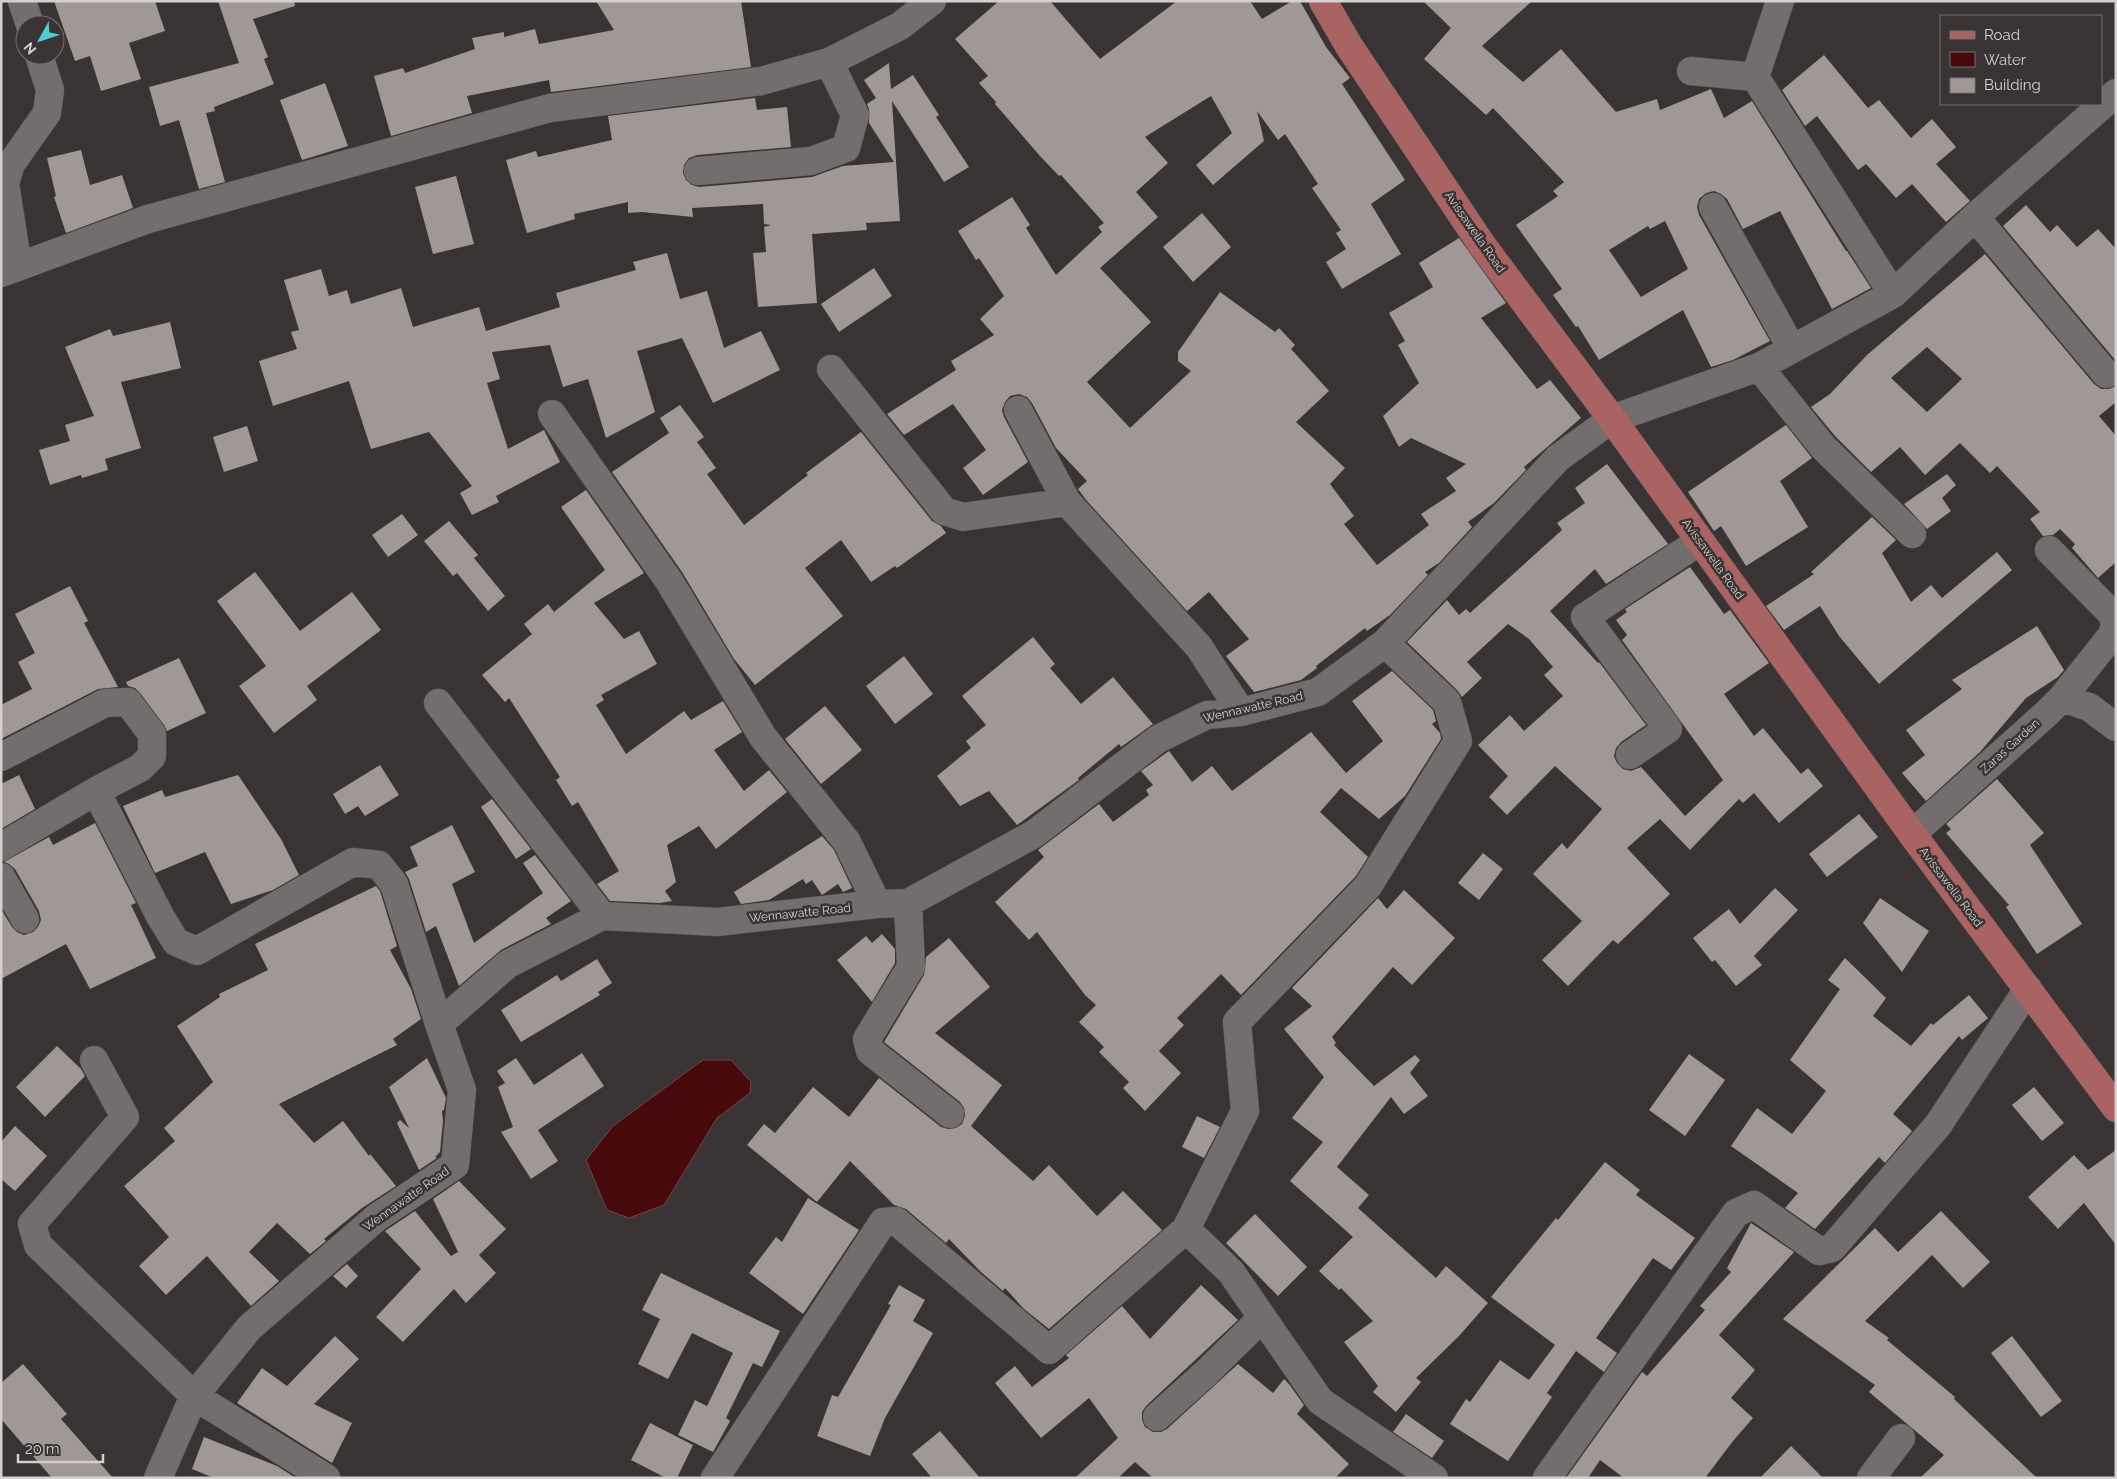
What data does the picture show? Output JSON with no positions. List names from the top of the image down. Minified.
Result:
{"streets":{"main road":["Avissawella Road"],"street":["Wennawatte Road","Zaras Garden"]},"crossings":[["Avissawella Road","Wennawatte Road"],["Avissawella Road","Zaras Garden"]],"legend":["Road","Water","Building"],"scale_bar":"20 m","north":"bottom left"}
